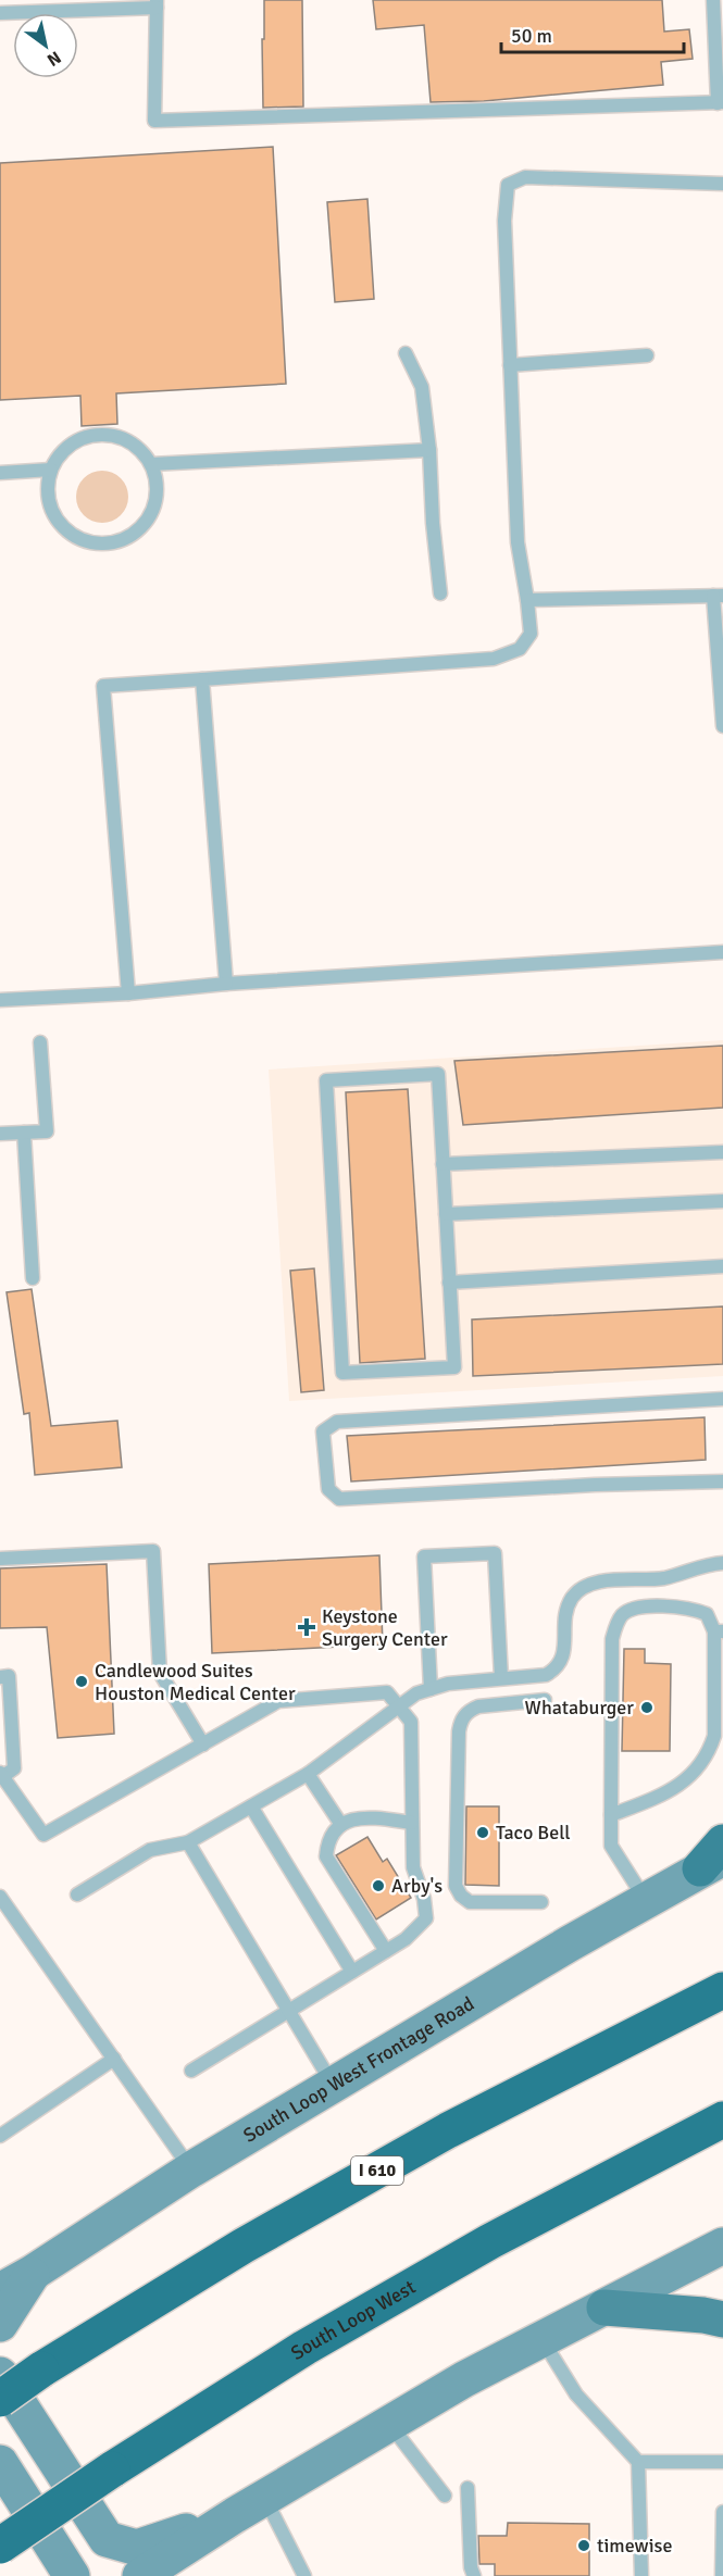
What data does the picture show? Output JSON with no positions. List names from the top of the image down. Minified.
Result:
{"streets":{"highway":["I 610","South Loop West"],"main road":["South Loop West Frontage Road"]},"places":{"health":["Keystone Surgery Center"],"other":["Candlewood Suites Houston Medical Center","Whataburger","Taco Bell","Arby's","timewise"]},"scale_bar":"50 m","north":"bottom right"}
